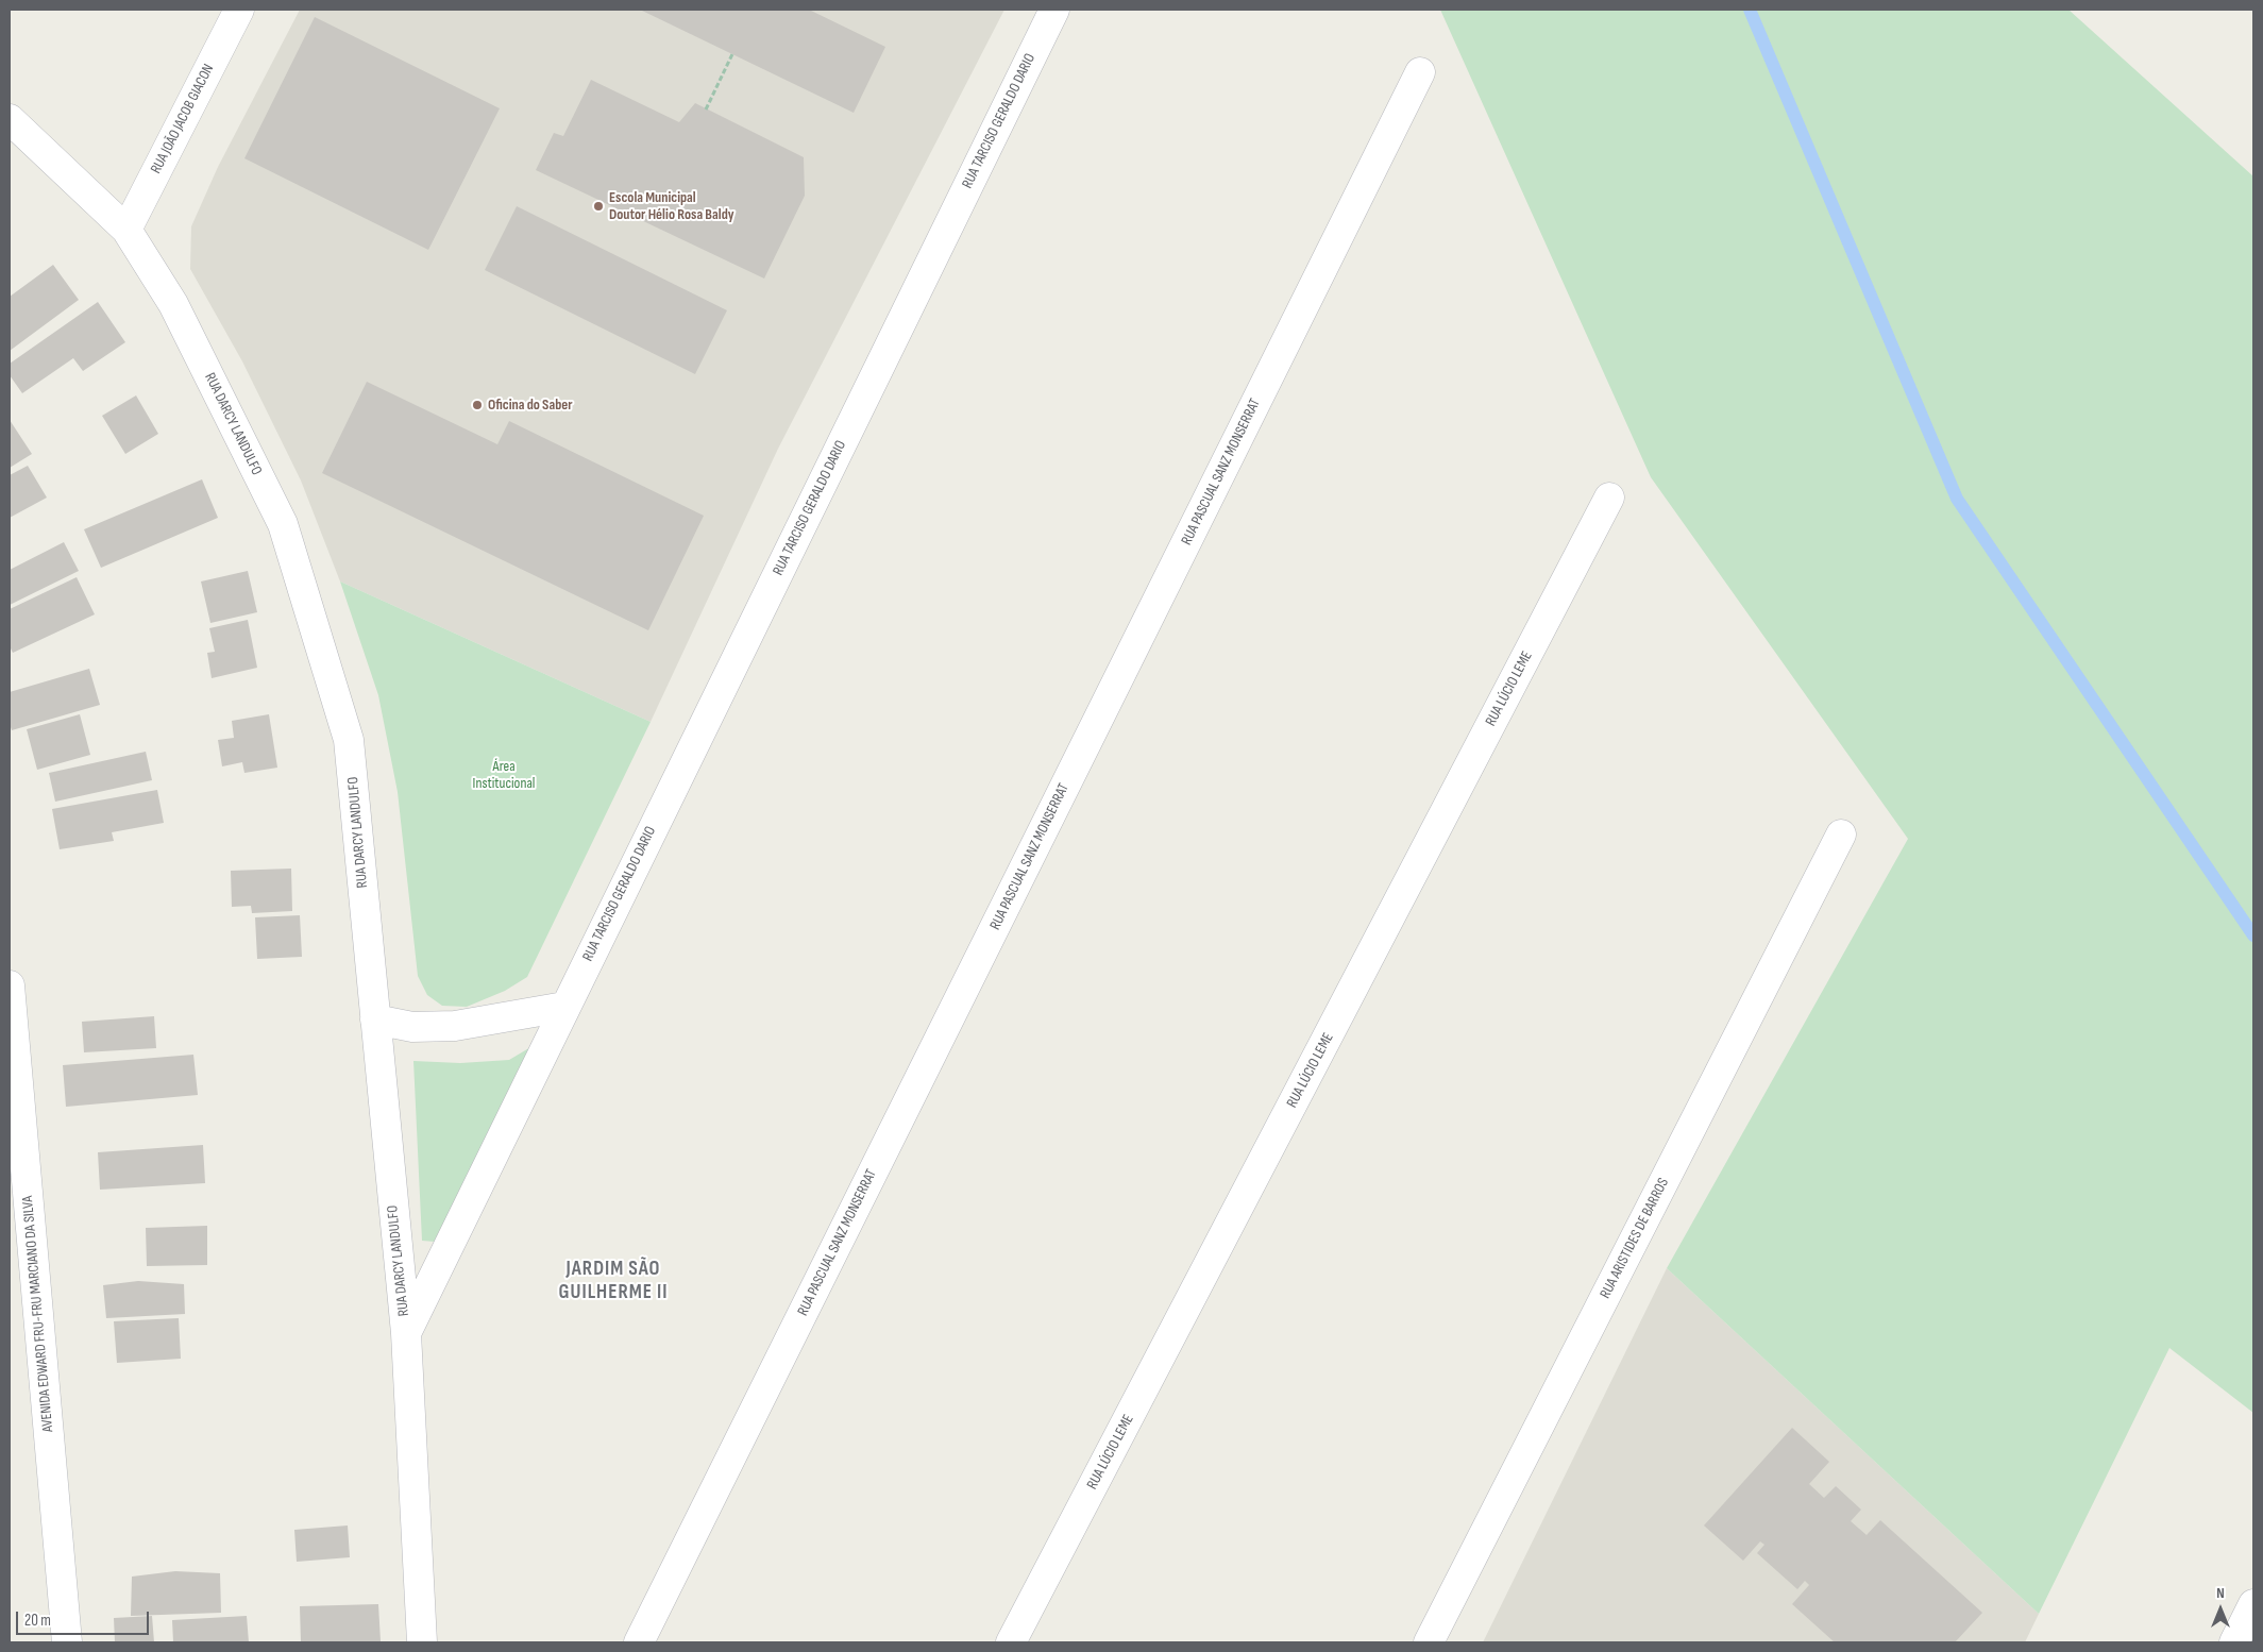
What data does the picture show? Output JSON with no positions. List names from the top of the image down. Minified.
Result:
{"streets":{"street":["RUA JOÃO JACOB GIACON","RUA TARCISO GERALDO DARIO","RUA DARCY LANDULFO","RUA PASCUAL SANZ MONSERRAT","RUA LÚCIO LEME","RUA ARISTIDES DE BARROS","AVENIDA EDWARD FRU-FRU MARCIANO DA SILVA"]},"crossings":[["RUA JOÃO JACOB GIACON","RUA DARCY LANDULFO"],["RUA TARCISO GERALDO DARIO","RUA DARCY LANDULFO"]],"districts":["JARDIM SÃO GUILHERME II"],"parks":["Área Institucional"],"places":["Escola Municipal Doutor Hélio Rosa Baldy","Oficina do Saber"],"scale_bar":"20 m","north":"top"}
